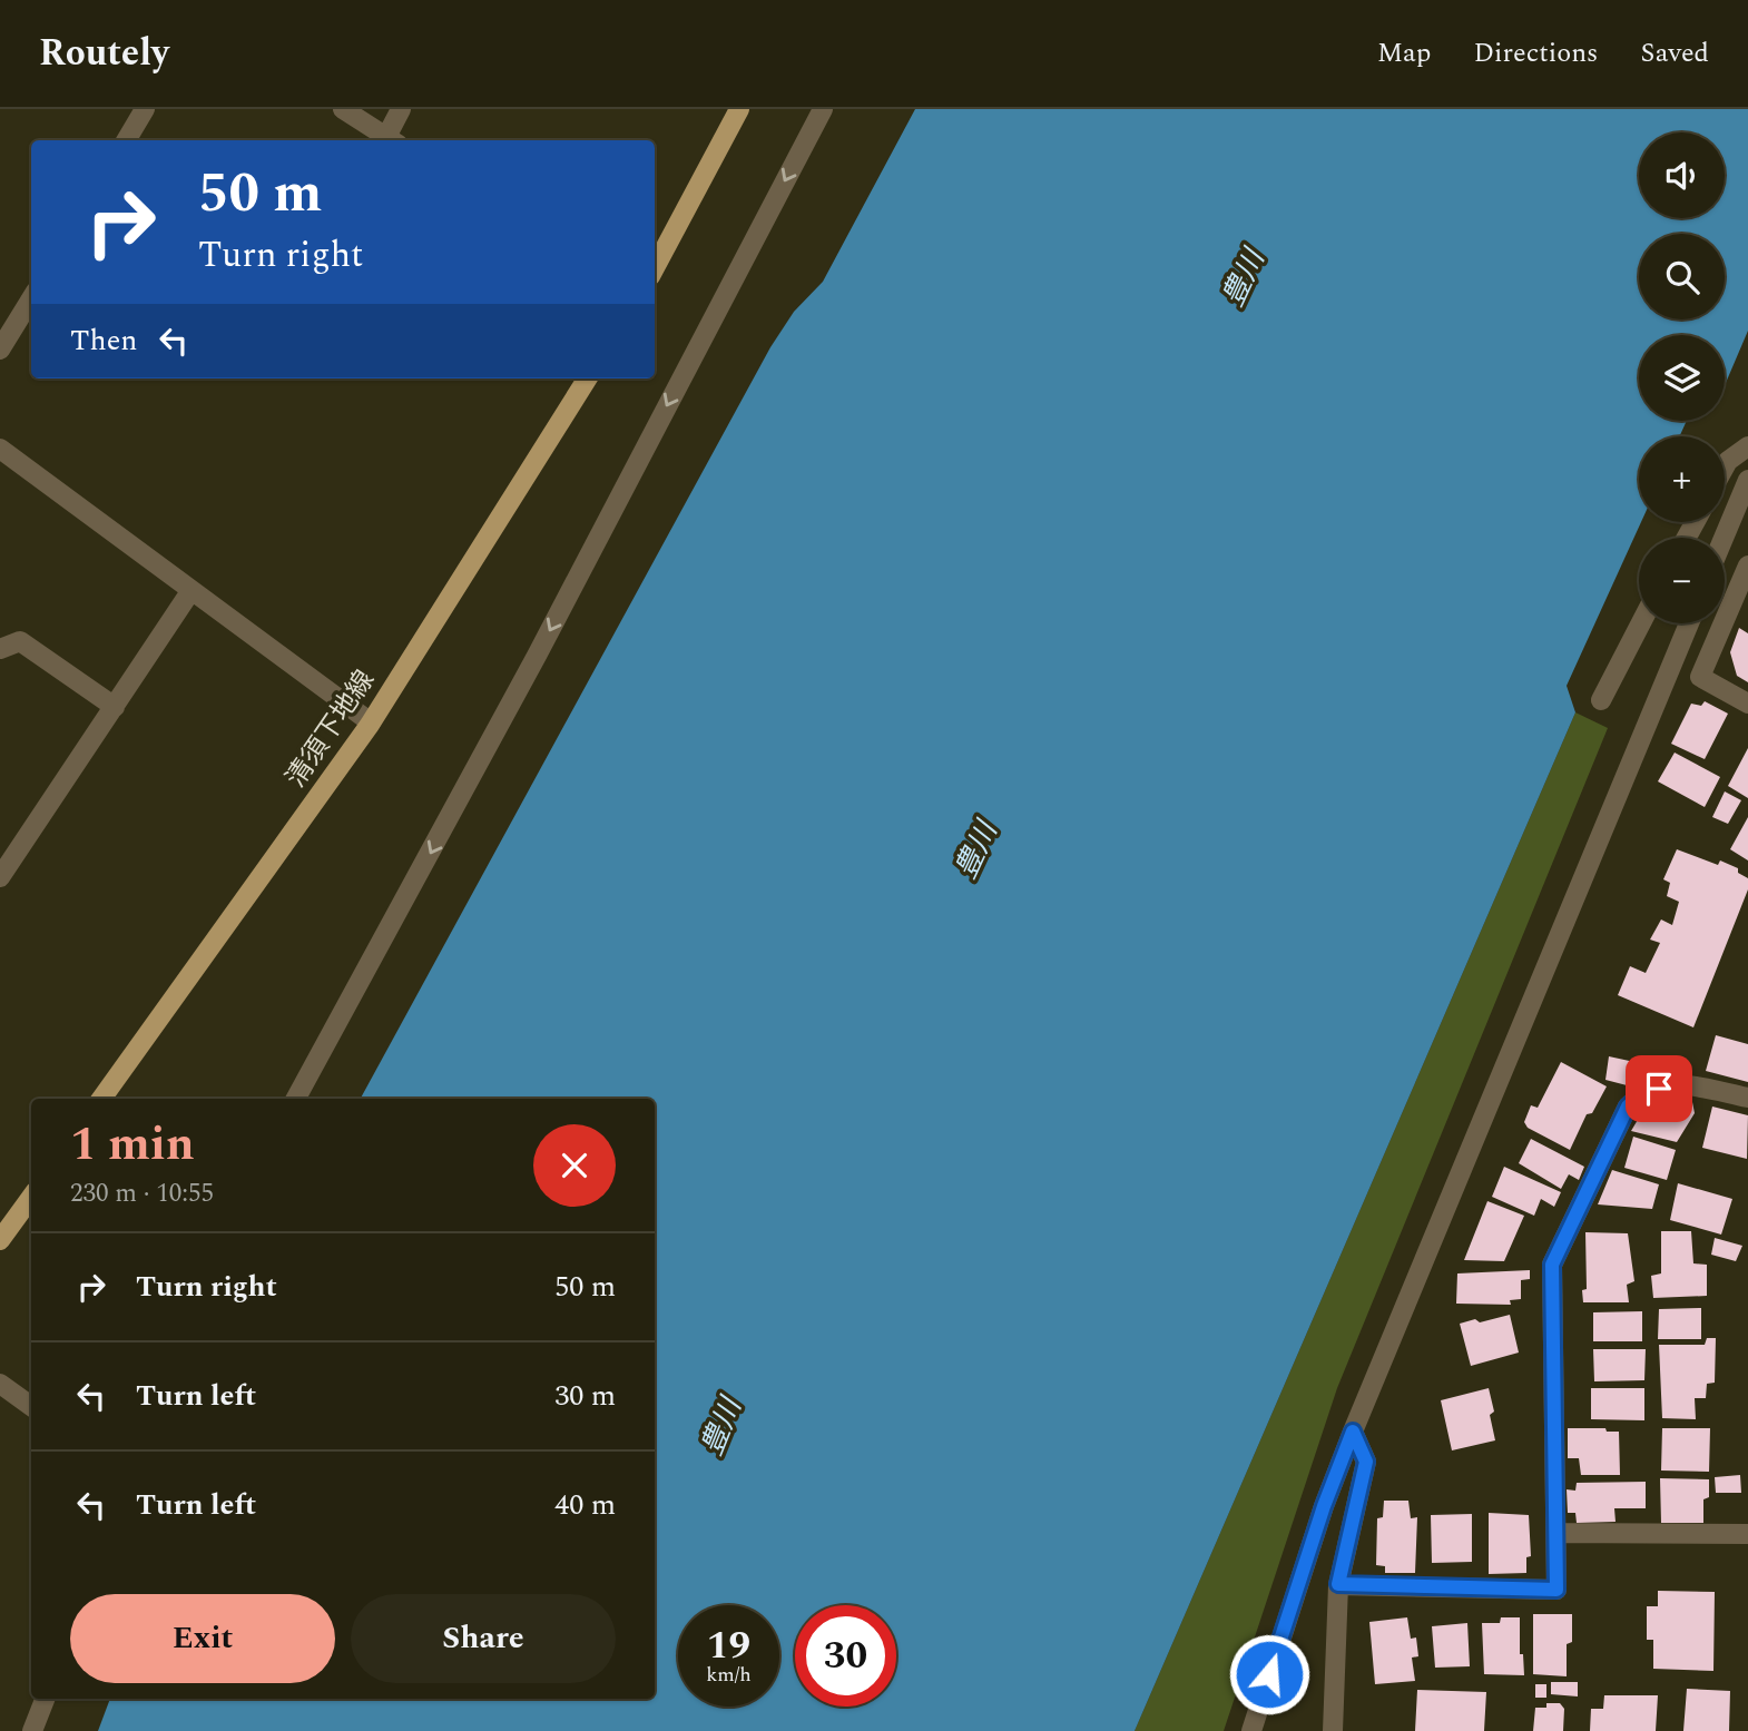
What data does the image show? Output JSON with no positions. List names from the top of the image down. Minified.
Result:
{"streets":{"main road":["清須下地線"]},"water":["豊川"],"page":{"header":"Routely","nav":["Map","Directions","Saved"],"map_buttons":["+","−"],"turn":["50 m","Turn right"],"then":"Then","heading":["1 min","230 m · 10:55"],"list":[{"name":"Turn right","value":"50 m"},{"name":"Turn left","value":"30 m"},{"name":"Turn left","value":"40 m"}],"buttons":["Exit","Share"],"speed":"19 km/h","limit":"30"}}
